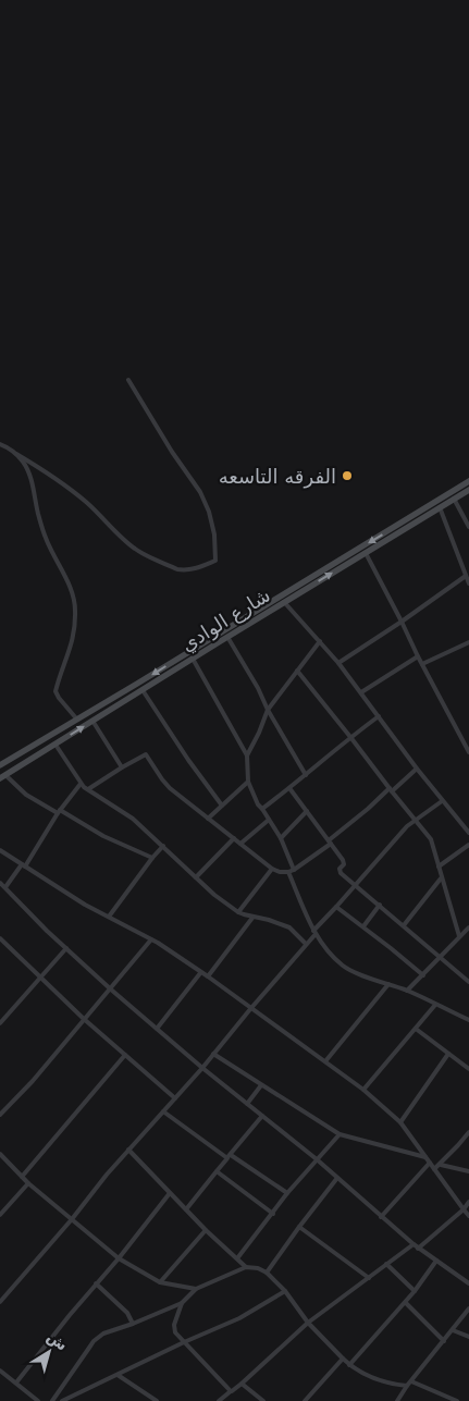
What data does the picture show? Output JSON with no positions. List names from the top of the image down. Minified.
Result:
{"streets":{"main road":["شارع الوادي"]},"places":["الفرقه التاسعه"],"north":"top right"}
